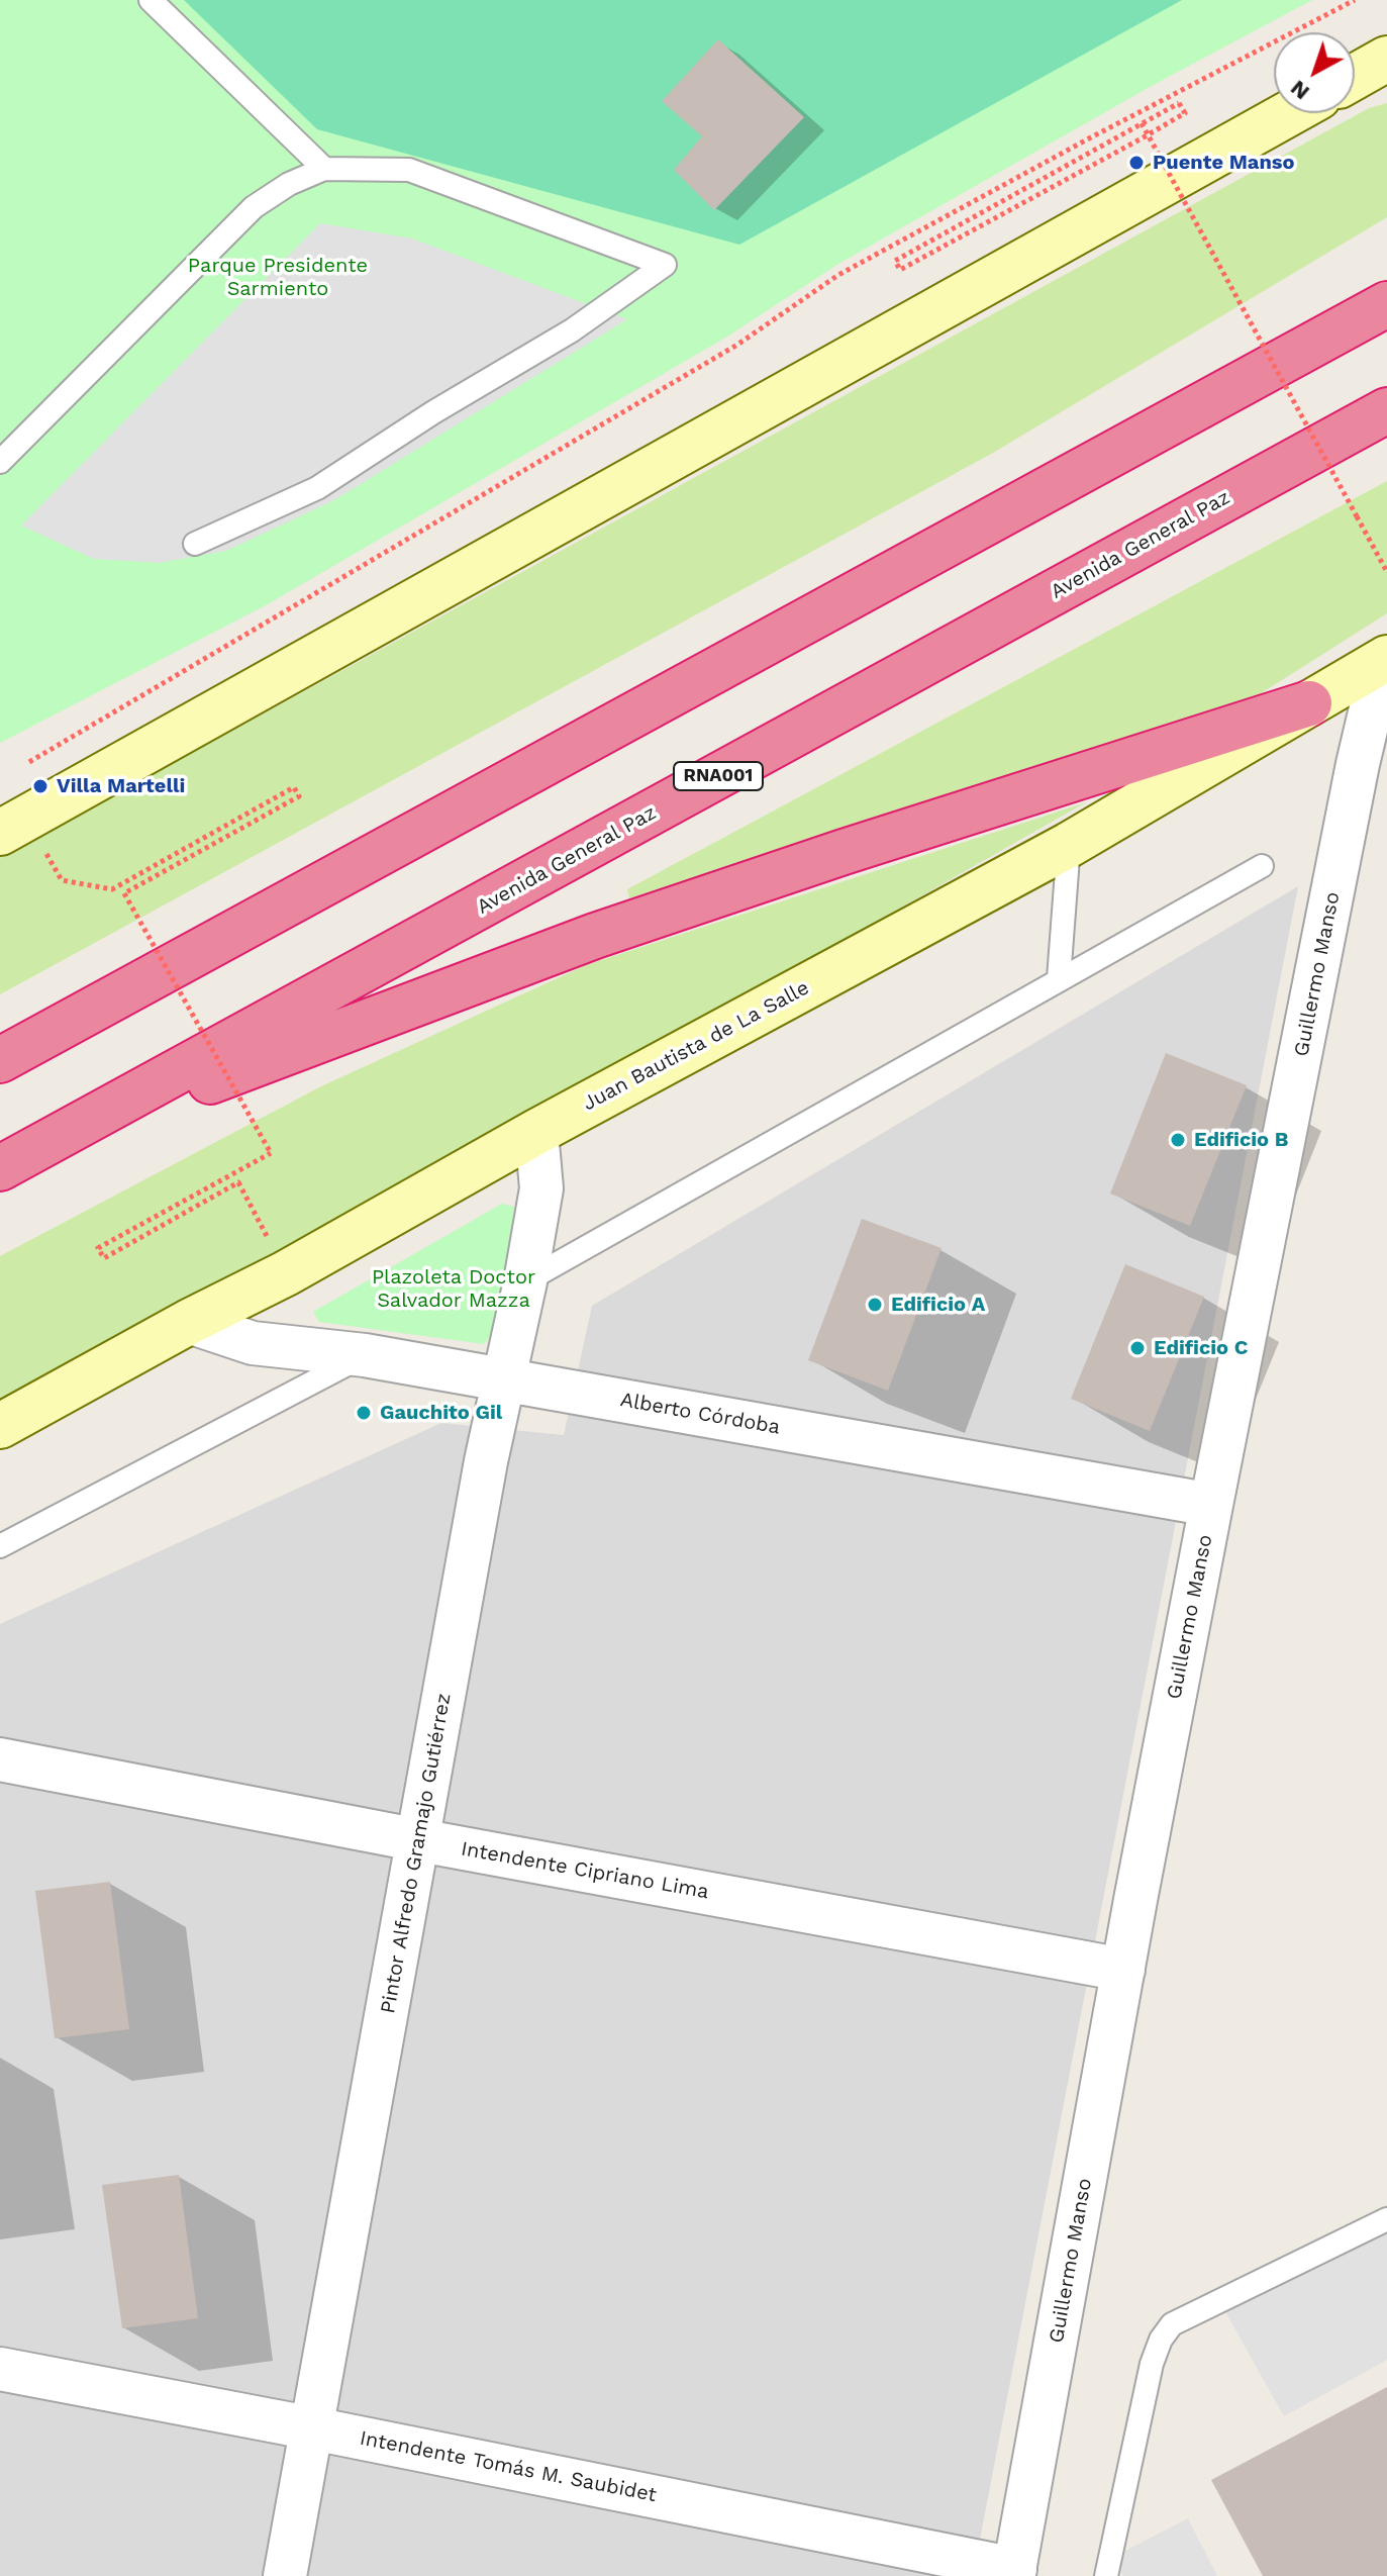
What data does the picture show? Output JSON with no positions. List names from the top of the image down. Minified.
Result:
{"streets":{"highway":["Avenida General Paz","RNA001"],"street":["Guillermo Manso","Juan Bautista de La Salle","Alberto Córdoba","Pintor Alfredo Gramajo Gutiérrez","Intendente Cipriano Lima","Intendente Tomás M. Saubidet"]},"crossings":[["Guillermo Manso","Juan Bautista de La Salle"],["Guillermo Manso","Alberto Córdoba"],["Guillermo Manso","Intendente Cipriano Lima"],["Guillermo Manso","Intendente Tomás M. Saubidet"],["Juan Bautista de La Salle","Alberto Córdoba"],["Juan Bautista de La Salle","Pintor Alfredo Gramajo Gutiérrez"],["Alberto Córdoba","Pintor Alfredo Gramajo Gutiérrez"],["Pintor Alfredo Gramajo Gutiérrez","Intendente Cipriano Lima"],["Pintor Alfredo Gramajo Gutiérrez","Intendente Tomás M. Saubidet"]],"parks":["Parque Presidente Sarmiento","Plazoleta Doctor Salvador Mazza"],"places":["Puente Manso","Villa Martelli","Edificio B","Edificio A","Edificio C","Gauchito Gil"],"north":"bottom left"}
